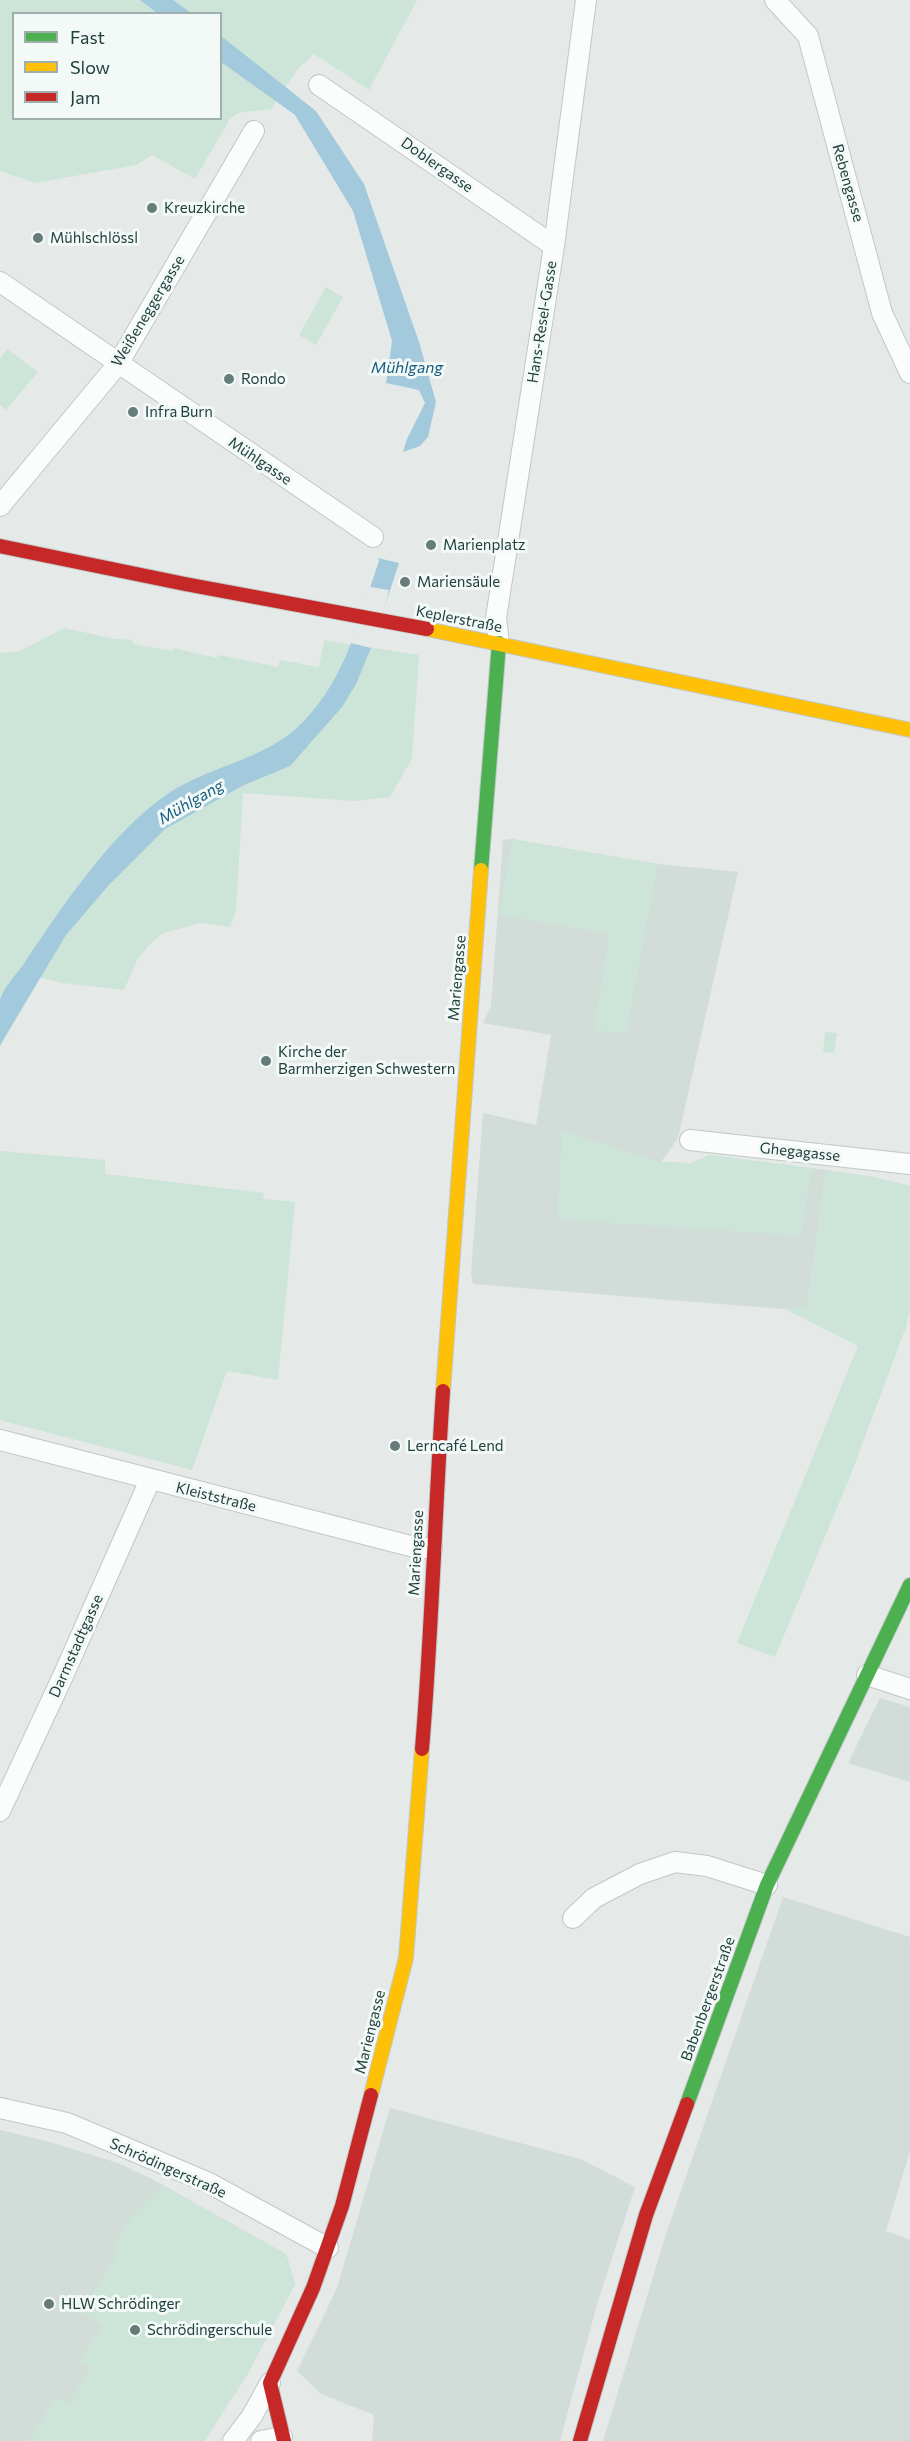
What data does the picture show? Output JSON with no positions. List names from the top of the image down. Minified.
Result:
{"streets":{"street":["Doblergasse","Rebengasse","Weißeneggergasse","Hans-Resel-Gasse","Mühlgasse","Keplerstraße","Mariengasse","Ghegagasse","Kleiststraße","Darmstadtgasse","Babenbergerstraße","Schrödingerstraße"]},"crossings":[["Doblergasse","Hans-Resel-Gasse"],["Weißeneggergasse","Mühlgasse"],["Hans-Resel-Gasse","Keplerstraße"],["Hans-Resel-Gasse","Mariengasse"],["Keplerstraße","Mariengasse"],["Mariengasse","Kleiststraße"],["Mariengasse","Schrödingerstraße"],["Kleiststraße","Darmstadtgasse"]],"water":["Mühlgang"],"places":["Kreuzkirche","Mühlschlössl","Rondo","Infra Burn","Marienplatz","Mariensäule","Kirche der Barmherzigen Schwestern","Lerncafé Lend","HLW Schrödinger","Schrödingerschule"],"legend":["Fast","Slow","Jam"]}
